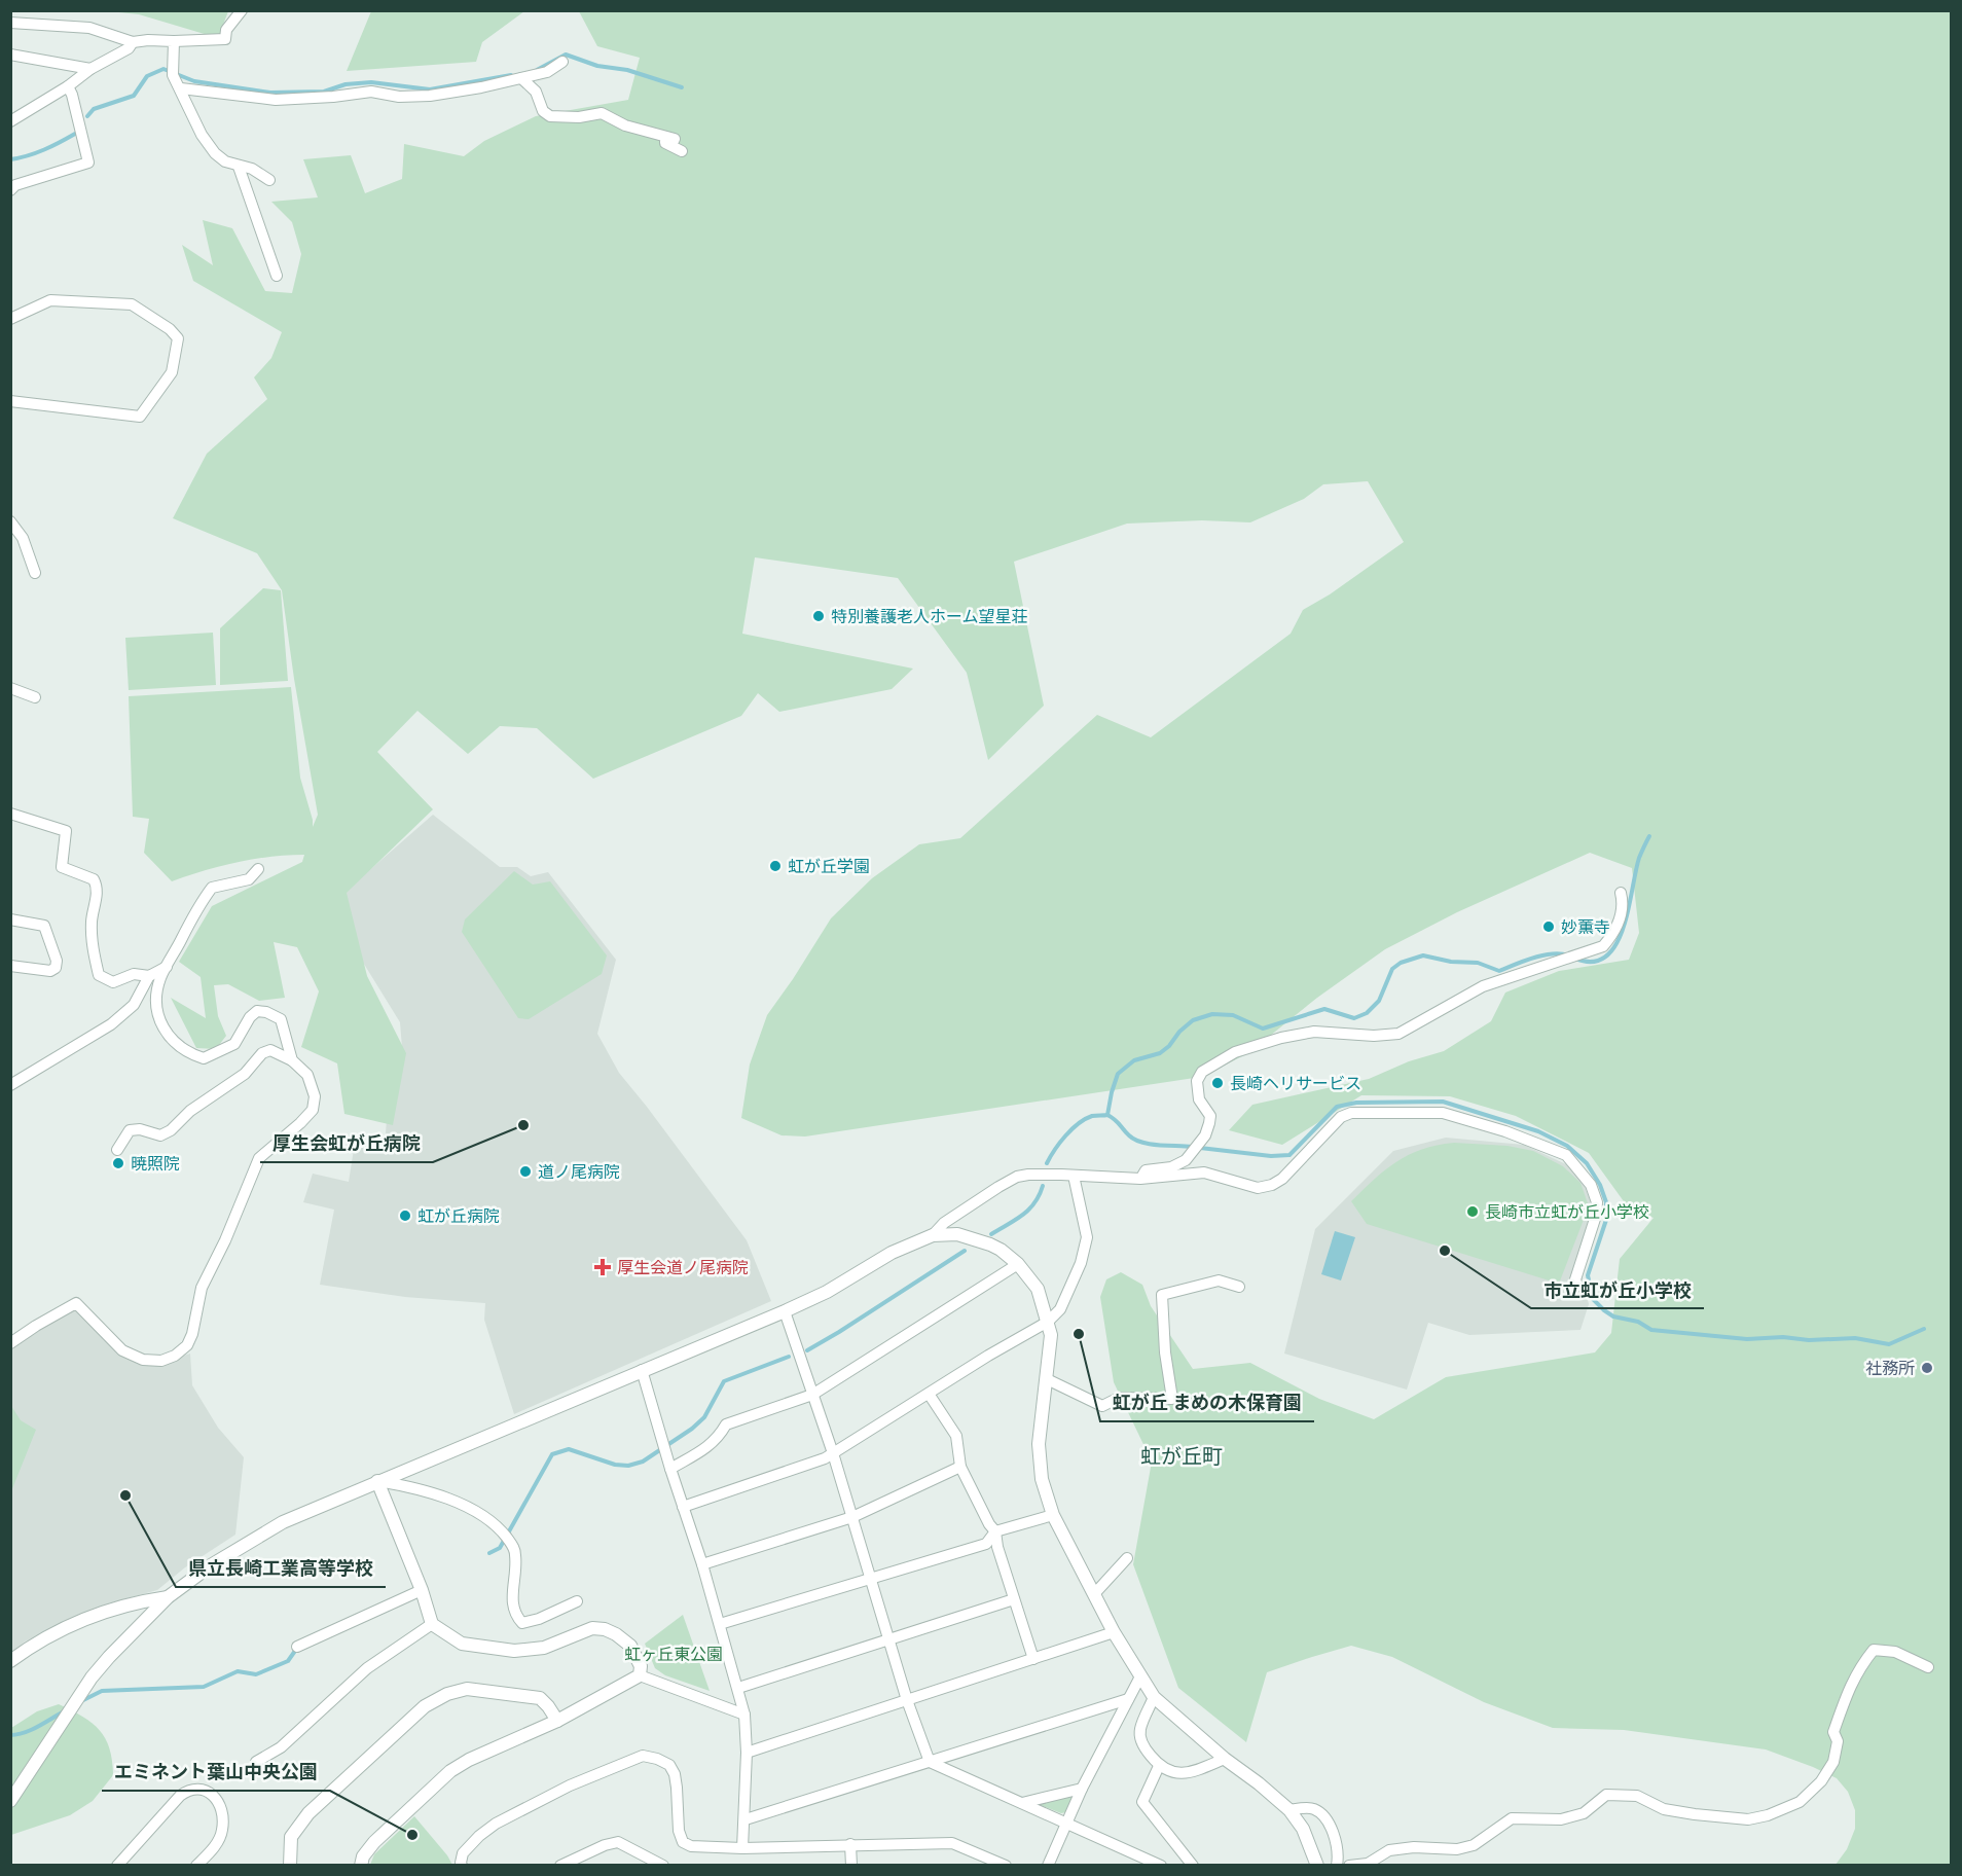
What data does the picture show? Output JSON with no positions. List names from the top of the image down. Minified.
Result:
{"districts":["虹が丘町"],"parks":["虹ヶ丘東公園"],"places":{"other":["特別養護老人ホーム望星荘","虹が丘学園","妙薫寺","長崎ヘリサービス","厚生会虹が丘病院","暁照院","道ノ尾病院","長崎市立虹が丘小学校","虹が丘病院","市立虹が丘小学校","虹が丘 まめの木保育園","社務所","県立長崎工業高等学校","エミネント葉山中央公園"],"health":["厚生会道ノ尾病院"]}}
